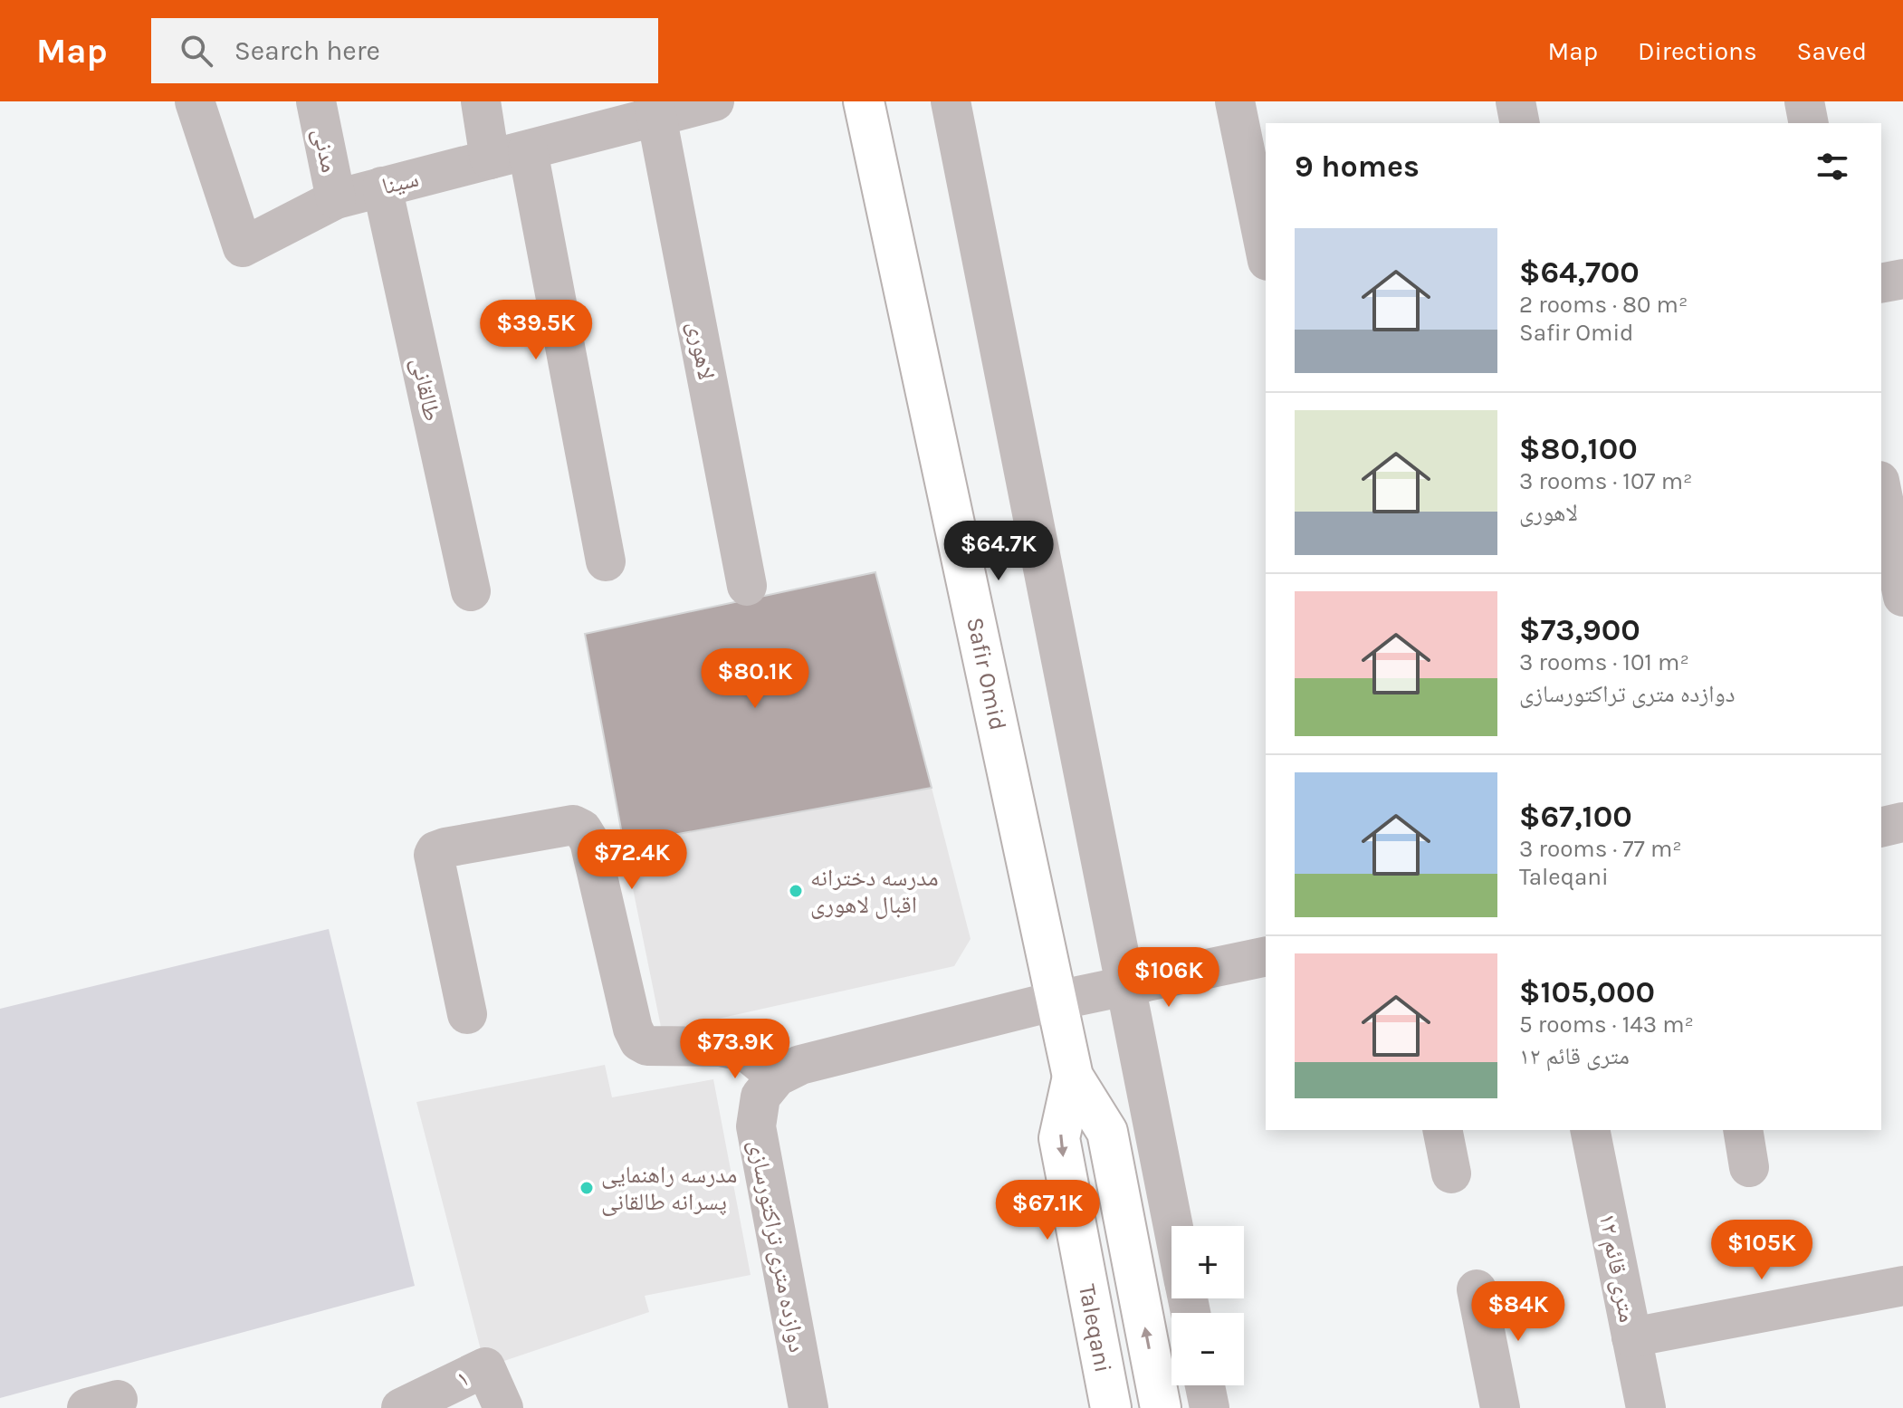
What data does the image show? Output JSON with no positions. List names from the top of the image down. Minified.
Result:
{"streets":{"main road":["Safir Omid","Taleqani"],"street":["مدنی","سینا","لاهوری","طالقانی","دوازده متری تراکتورسازی","۱۲ متری قائم","‍۱"]},"crossings":[["مدنی","سینا"],["سینا","لاهوری"],["سینا","طالقانی"],["Safir Omid","Taleqani"]],"places":["مدرسه دخترانه اقبال لاهوری","مدرسه راهنمایی پسرانه طالقانی"],"page":{"header":"Map","search":"Search here","nav":["Map","Directions","Saved"],"heading":"9 homes","list":[{"name":"$64,700","note":"2 rooms · 80 m² · Safir Omid"},{"name":"$80,100","note":"3 rooms · 107 m² · لاهوری"},{"name":"$73,900","note":"3 rooms · 101 m² · دوازده متری تراکتورسازی"},{"name":"$67,100","note":"3 rooms · 77 m² · Taleqani"},{"name":"$105,000","note":"5 rooms · 143 m² · ۱۲ متری قائم"}],"price":["$39.5K","$64.7K","$80.1K","$72.4K","$106K","$73.9K","$67.1K","$105K","$84K"],"map_buttons":["+","−"]}}
